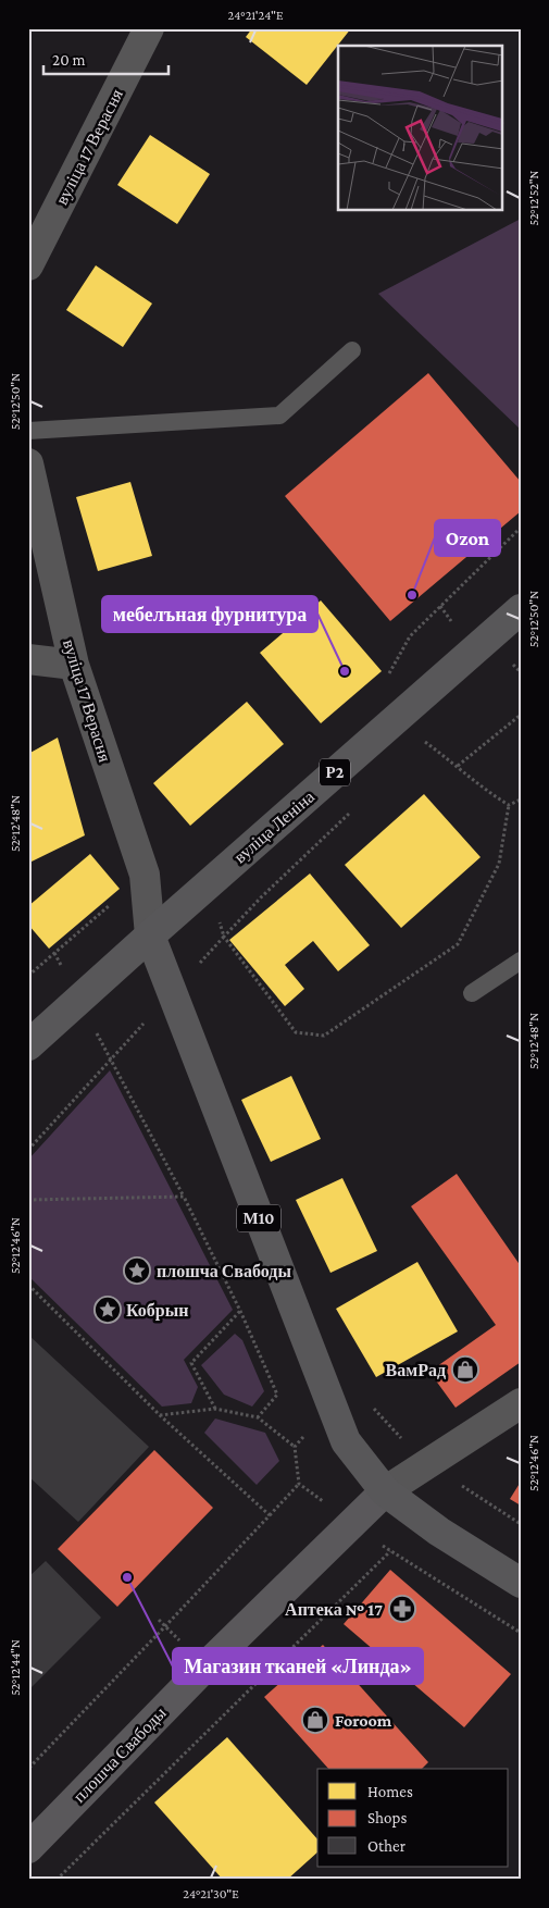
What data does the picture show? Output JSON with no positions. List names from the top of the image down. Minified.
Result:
{"streets":{"main road":["Р2","вуліца Леніна","М10","плошча Свабоды"],"street":["вуліца 17 Верасня"]},"crossings":[["вуліца 17 Верасня","вуліца Леніна"],["вуліца 17 Верасня","М10"],["вуліца Леніна","М10"],["М10","плошча Свабоды"]],"places":{"other":["Ozon","мебелъная фурнитура","Магазин тканей «Линда»"],"place":["плошча Свабоды","Кобрын"],"shop":["ВамРад","Foroom"],"pharmacy":["Аптека № 17"]},"legend":["Homes","Shops","Other"],"scale_bar":"20 m","coordinates":["24°21'24\"E","52°12'52\"N","52°12'50\"N","52°12'48\"N","52°12'46\"N","52°12'44\"N","24°21'30\"E"]}
